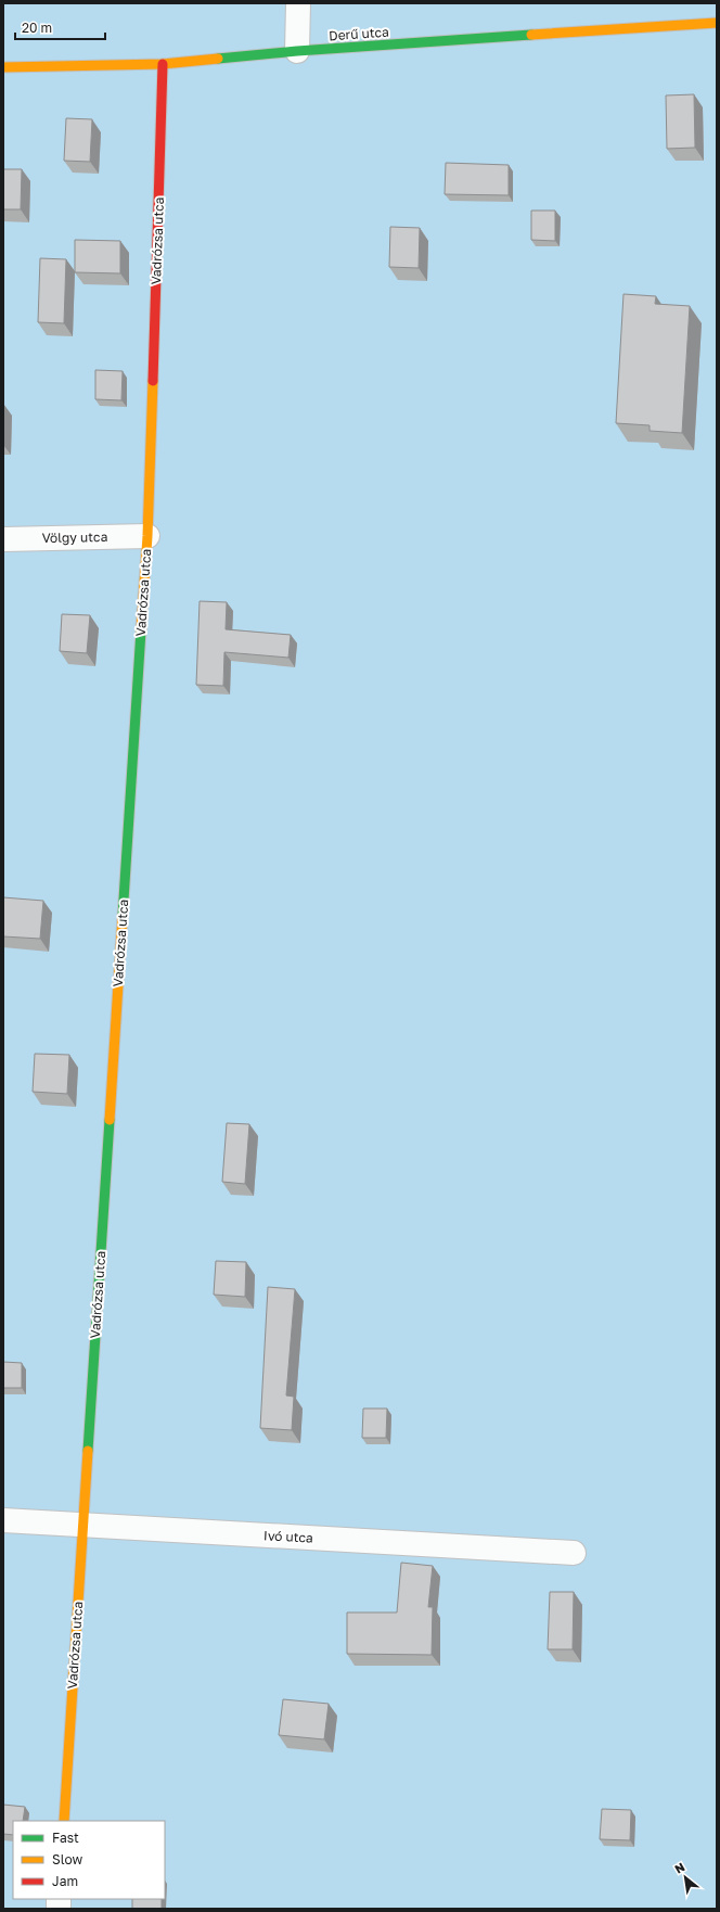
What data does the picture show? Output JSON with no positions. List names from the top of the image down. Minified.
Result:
{"streets":{"street":["Derű utca","Vadrózsa utca","Völgy utca","Ivó utca"]},"crossings":[["Derű utca","Vadrózsa utca"],["Vadrózsa utca","Völgy utca"],["Vadrózsa utca","Ivó utca"]],"legend":["Fast","Slow","Jam"],"scale_bar":"20 m","north":"top left"}
